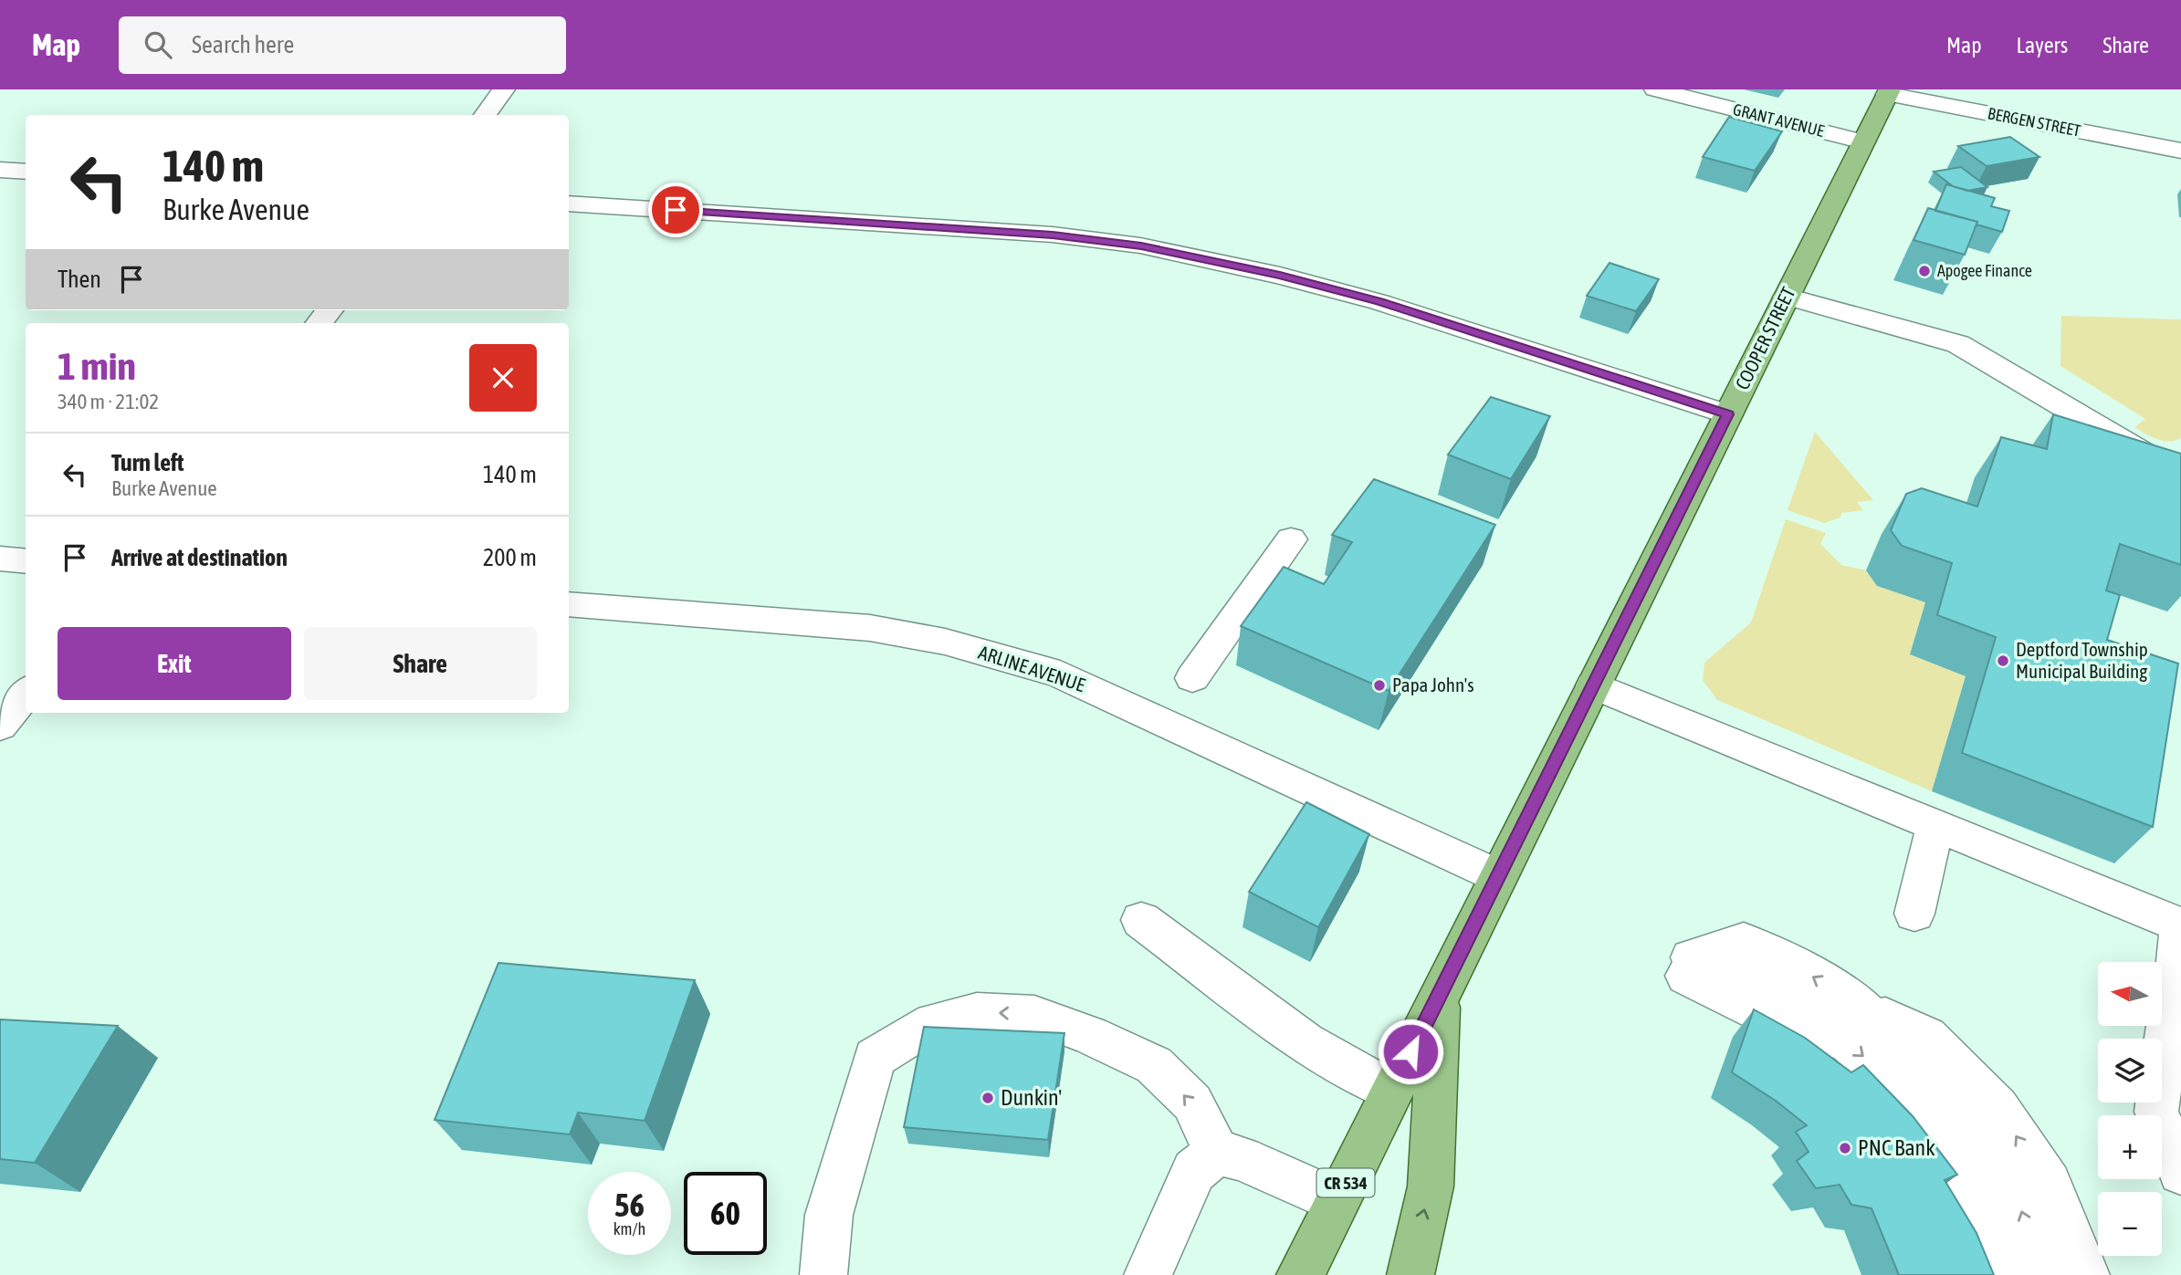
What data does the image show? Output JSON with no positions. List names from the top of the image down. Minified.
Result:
{"streets":{"main road":["COOPER STREET","CR 534"],"street":["GRANT AVENUE","BERGEN STREET","ARLINE AVENUE"]},"crossings":[["GRANT AVENUE","COOPER STREET"],["BERGEN STREET","COOPER STREET"],["COOPER STREET","ARLINE AVENUE"]],"places":["Apogee Finance","Deptford Township Municipal Building","Papa John's","Dunkin'","PNC Bank"],"north":"left","page":{"header":"Map","search":"Search here","nav":["Map","Layers","Share"],"turn":["140 m","Burke Avenue"],"then":"Then","heading":["1 min","340 m · 21:02"],"list":[{"name":"Turn left","note":"Burke Avenue","value":"140 m"},{"name":"Arrive at destination","value":"200 m"}],"buttons":["Exit","Share"],"map_buttons":["+","−"],"speed":"56 km/h","limit":"60"}}
